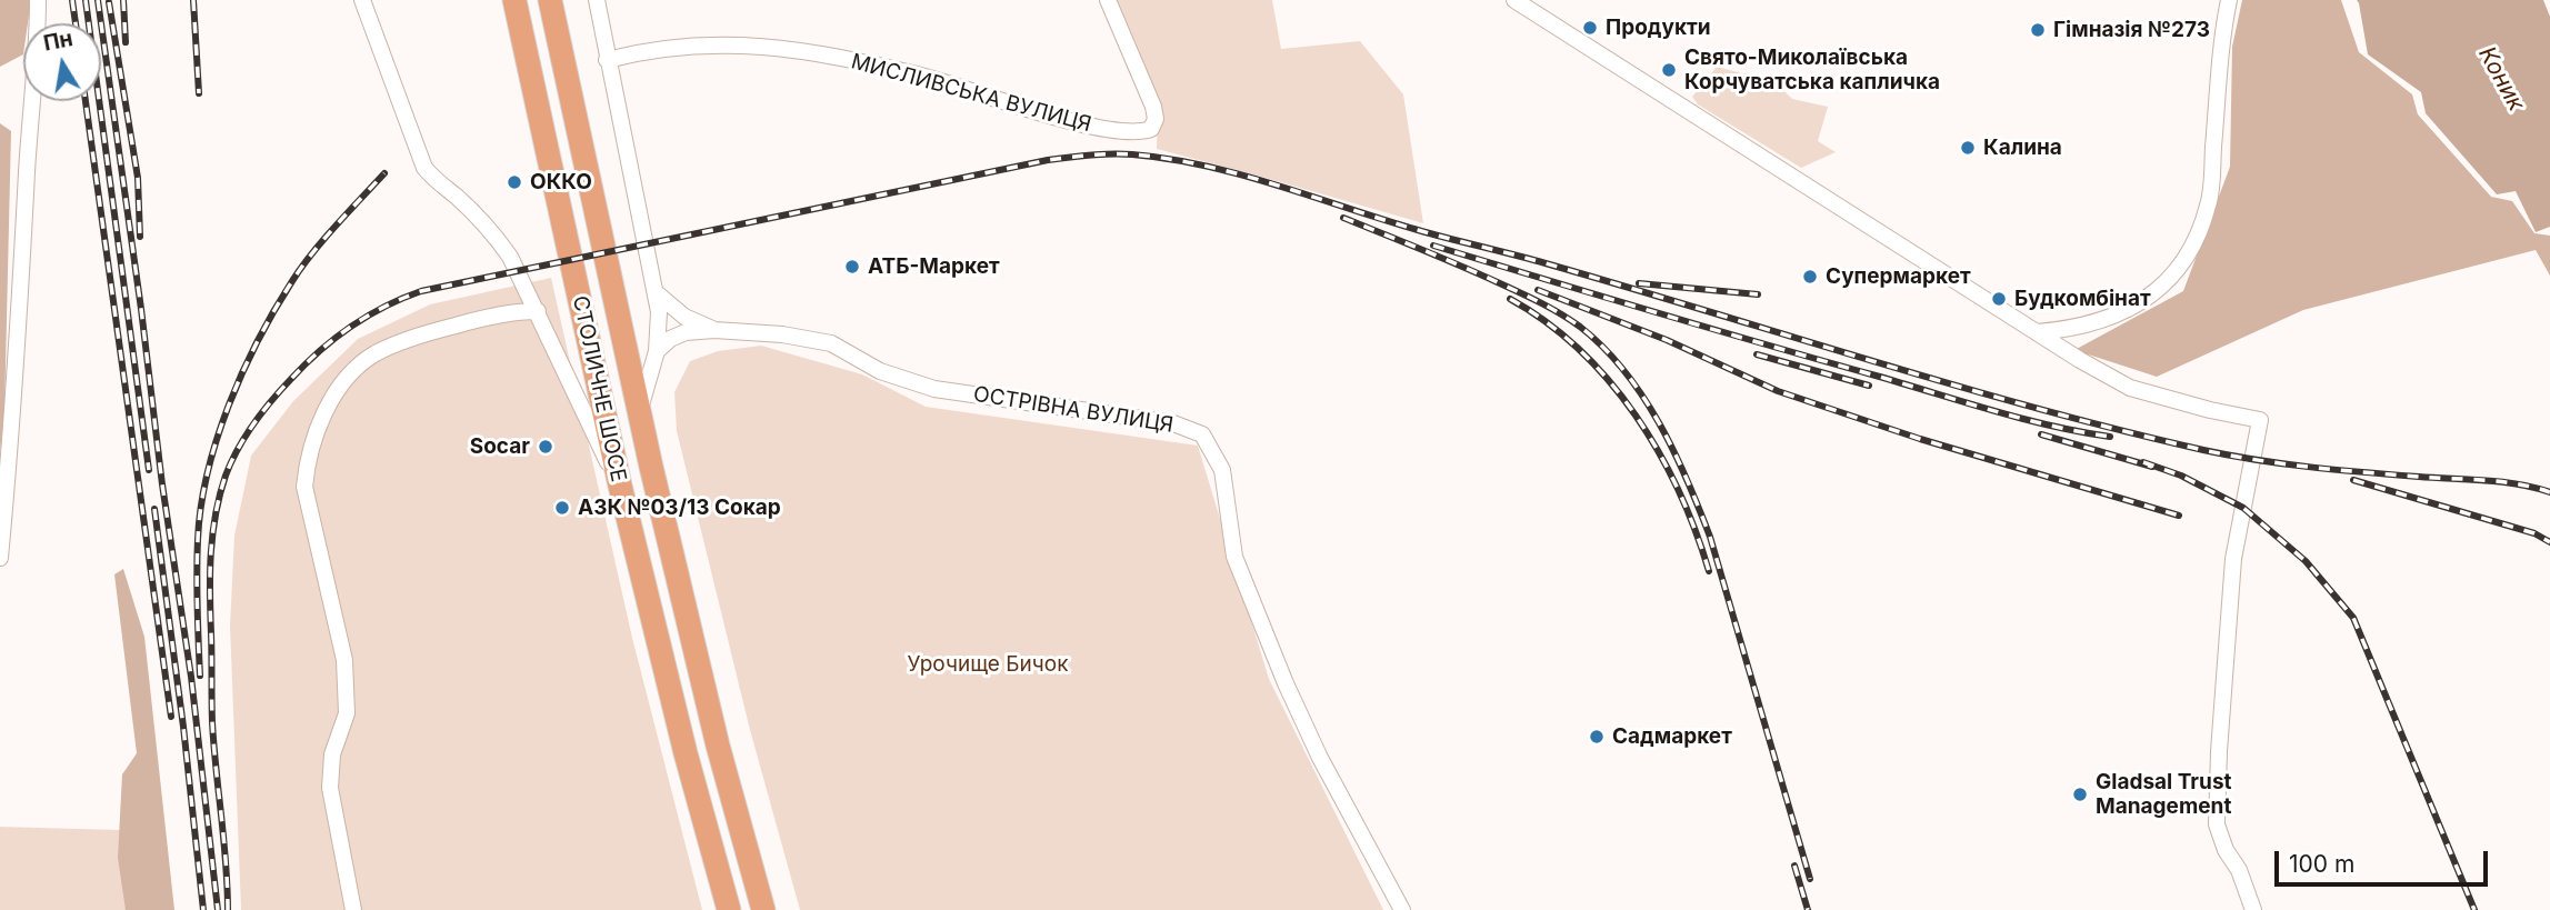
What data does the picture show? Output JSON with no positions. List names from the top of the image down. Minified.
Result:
{"streets":{"highway":["СТОЛИЧНЕ ШОСЕ"],"street":["МИСЛИВСЬКА ВУЛИЦЯ","ОСТРІВНА ВУЛИЦЯ"]},"water":["Коник"],"parks":["Урочище Бичок"],"places":["Продукти","Гімназія №273","Свято-Миколаївська Корчуватська капличка","Калина","ОККО","АТБ-Маркет","Супермаркет","Будкомбінат","Socar","АЗК №03/13 Сокар","Садмаркет","Gladsal Trust Management"],"scale_bar":"100 m","north":"top"}
